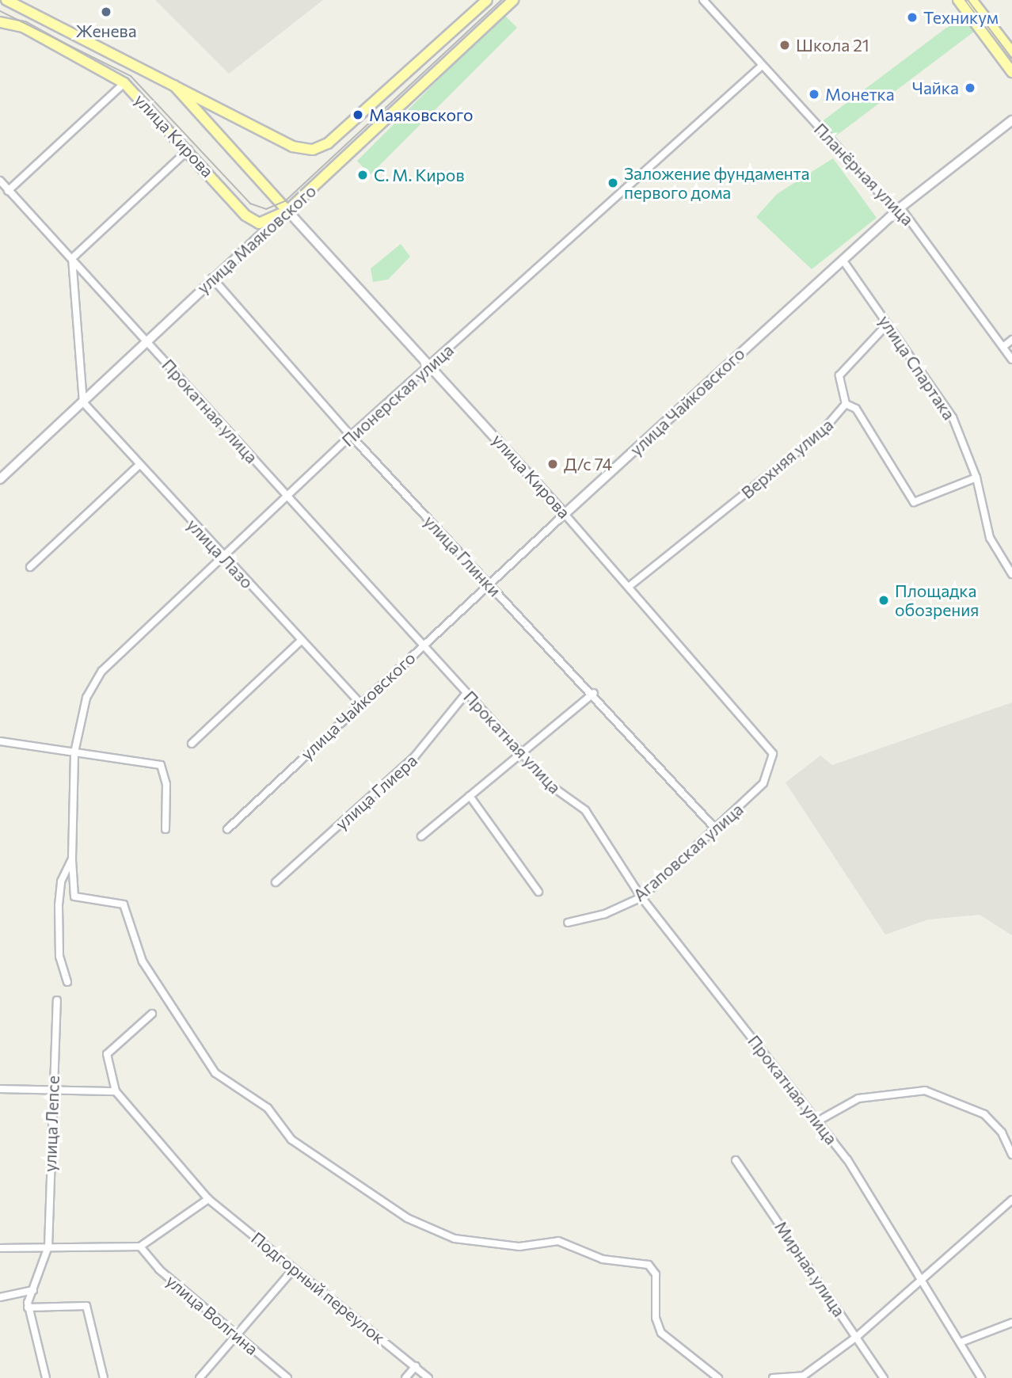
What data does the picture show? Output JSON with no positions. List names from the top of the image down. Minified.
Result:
{"streets":{"main road":["улица Кирова","улица Маяковского","улица Чайковского"],"street":["Планёрная улица","улица Спартака","Пионерская улица","Прокатная улица","Верхняя улица","улица Лазо","улица Глинки","улица Глиера","Агаповская улица","улица Лепсе","Мирная улица","Подгорный переулок","улица Волгина"]},"crossings":[["улица Кирова","улица Маяковского"],["улица Кирова","Пионерская улица"],["улица Кирова","улица Чайковского"],["улица Кирова","Верхняя улица"],["улица Кирова","Агаповская улица"],["Планёрная улица","Пионерская улица"],["Планёрная улица","улица Чайковского"],["улица Маяковского","Прокатная улица"],["улица Маяковского","улица Лазо"],["улица Маяковского","улица Глинки"],["улица Спартака","улица Чайковского"],["улица Спартака","Верхняя улица"],["Пионерская улица","Прокатная улица"],["Пионерская улица","улица Лазо"],["Пионерская улица","улица Глинки"],["улица Чайковского","Прокатная улица"],["улица Чайковского","улица Лазо"],["улица Чайковского","улица Глинки"],["Прокатная улица","улица Глиера"],["Прокатная улица","Агаповская улица"],["улица Глинки","Агаповская улица"]],"places":["Женева","Техникум","Школа 21","Чайка","Монетка","Маяковского","С. М. Киров","Заложение фундамента первого дома","Д/с 74","Площадка обозрения"]}
